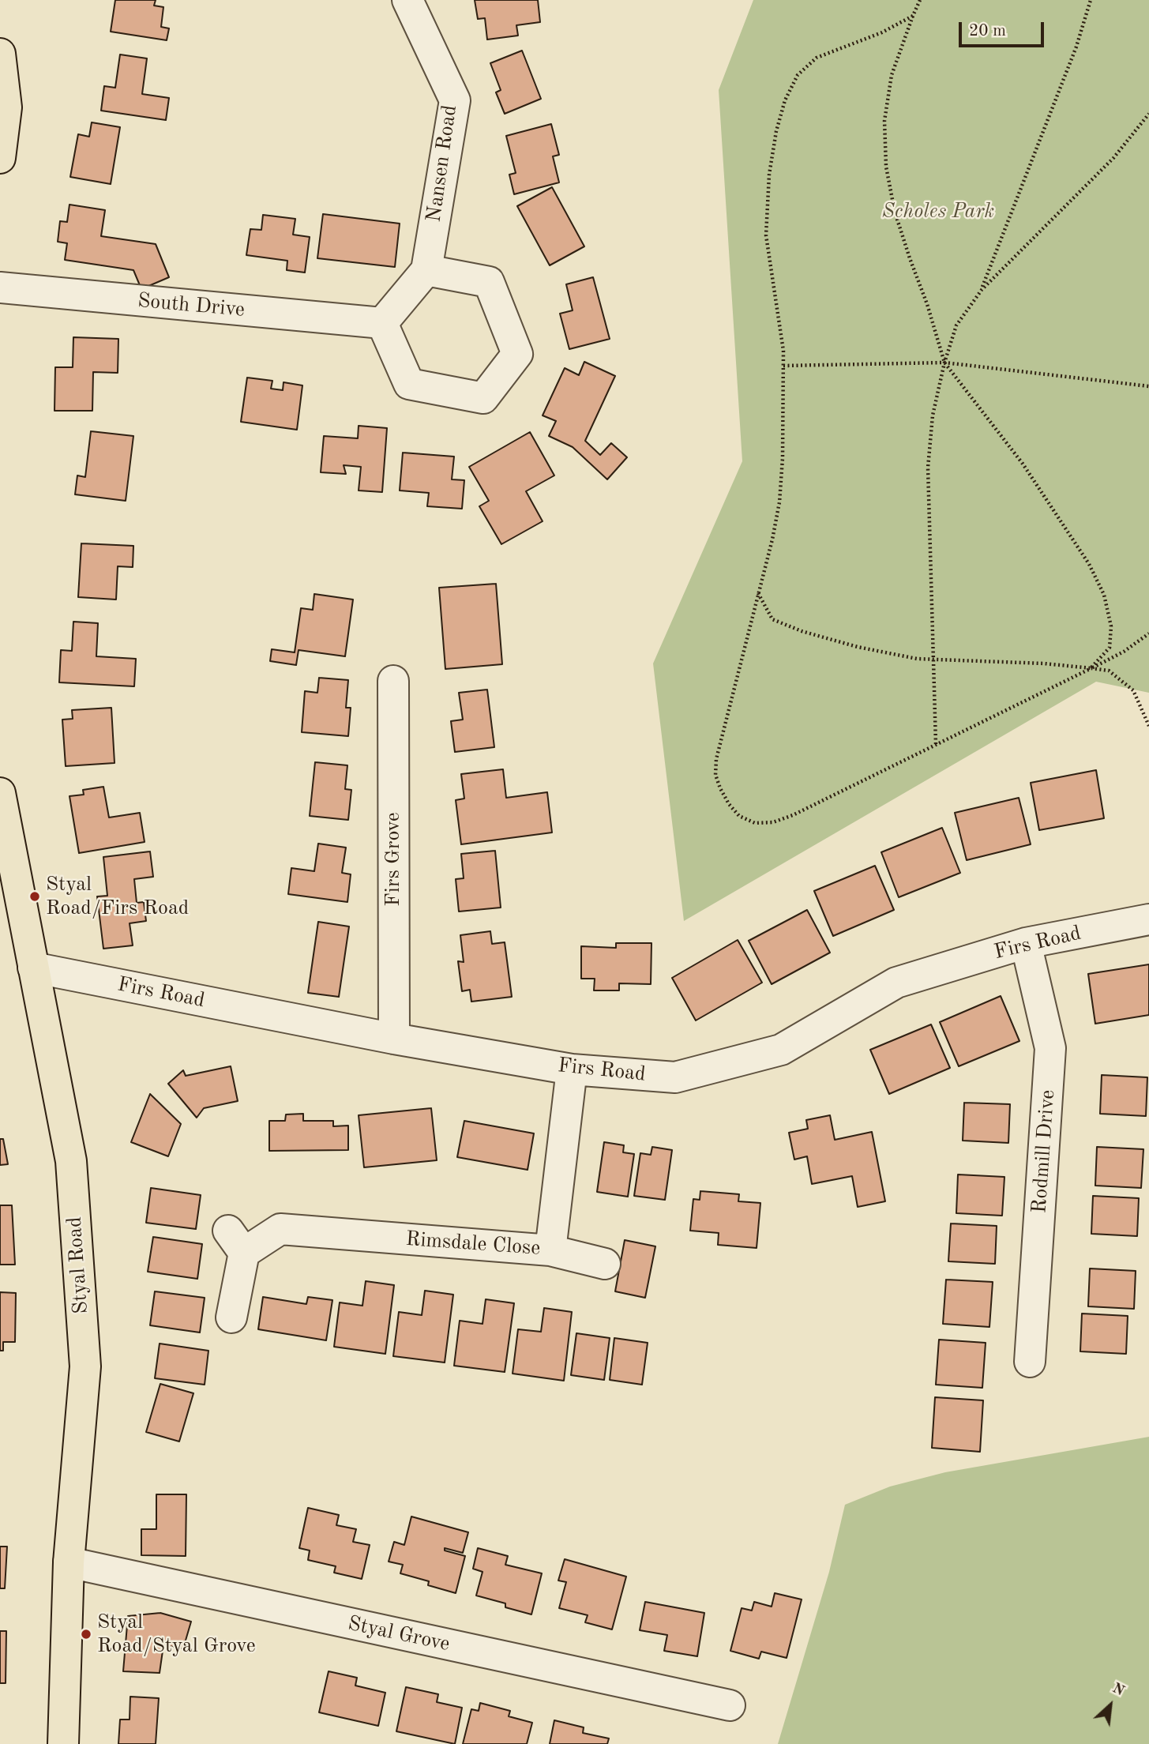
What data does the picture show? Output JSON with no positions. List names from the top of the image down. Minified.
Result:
{"streets":{"main road":["Styal Road"],"street":["Nansen Road","South Drive","Firs Grove","Firs Road","Rodmill Drive","Rimsdale Close","Styal Grove"]},"crossings":[["Nansen Road","South Drive"],["Firs Grove","Firs Road"],["Firs Road","Rodmill Drive"],["Firs Road","Rimsdale Close"],["Firs Road","Styal Road"],["Styal Road","Styal Grove"]],"parks":["Scholes Park"],"places":["Styal Road/Firs Road","Styal Road/Styal Grove"],"scale_bar":"20 m","north":"top right"}
